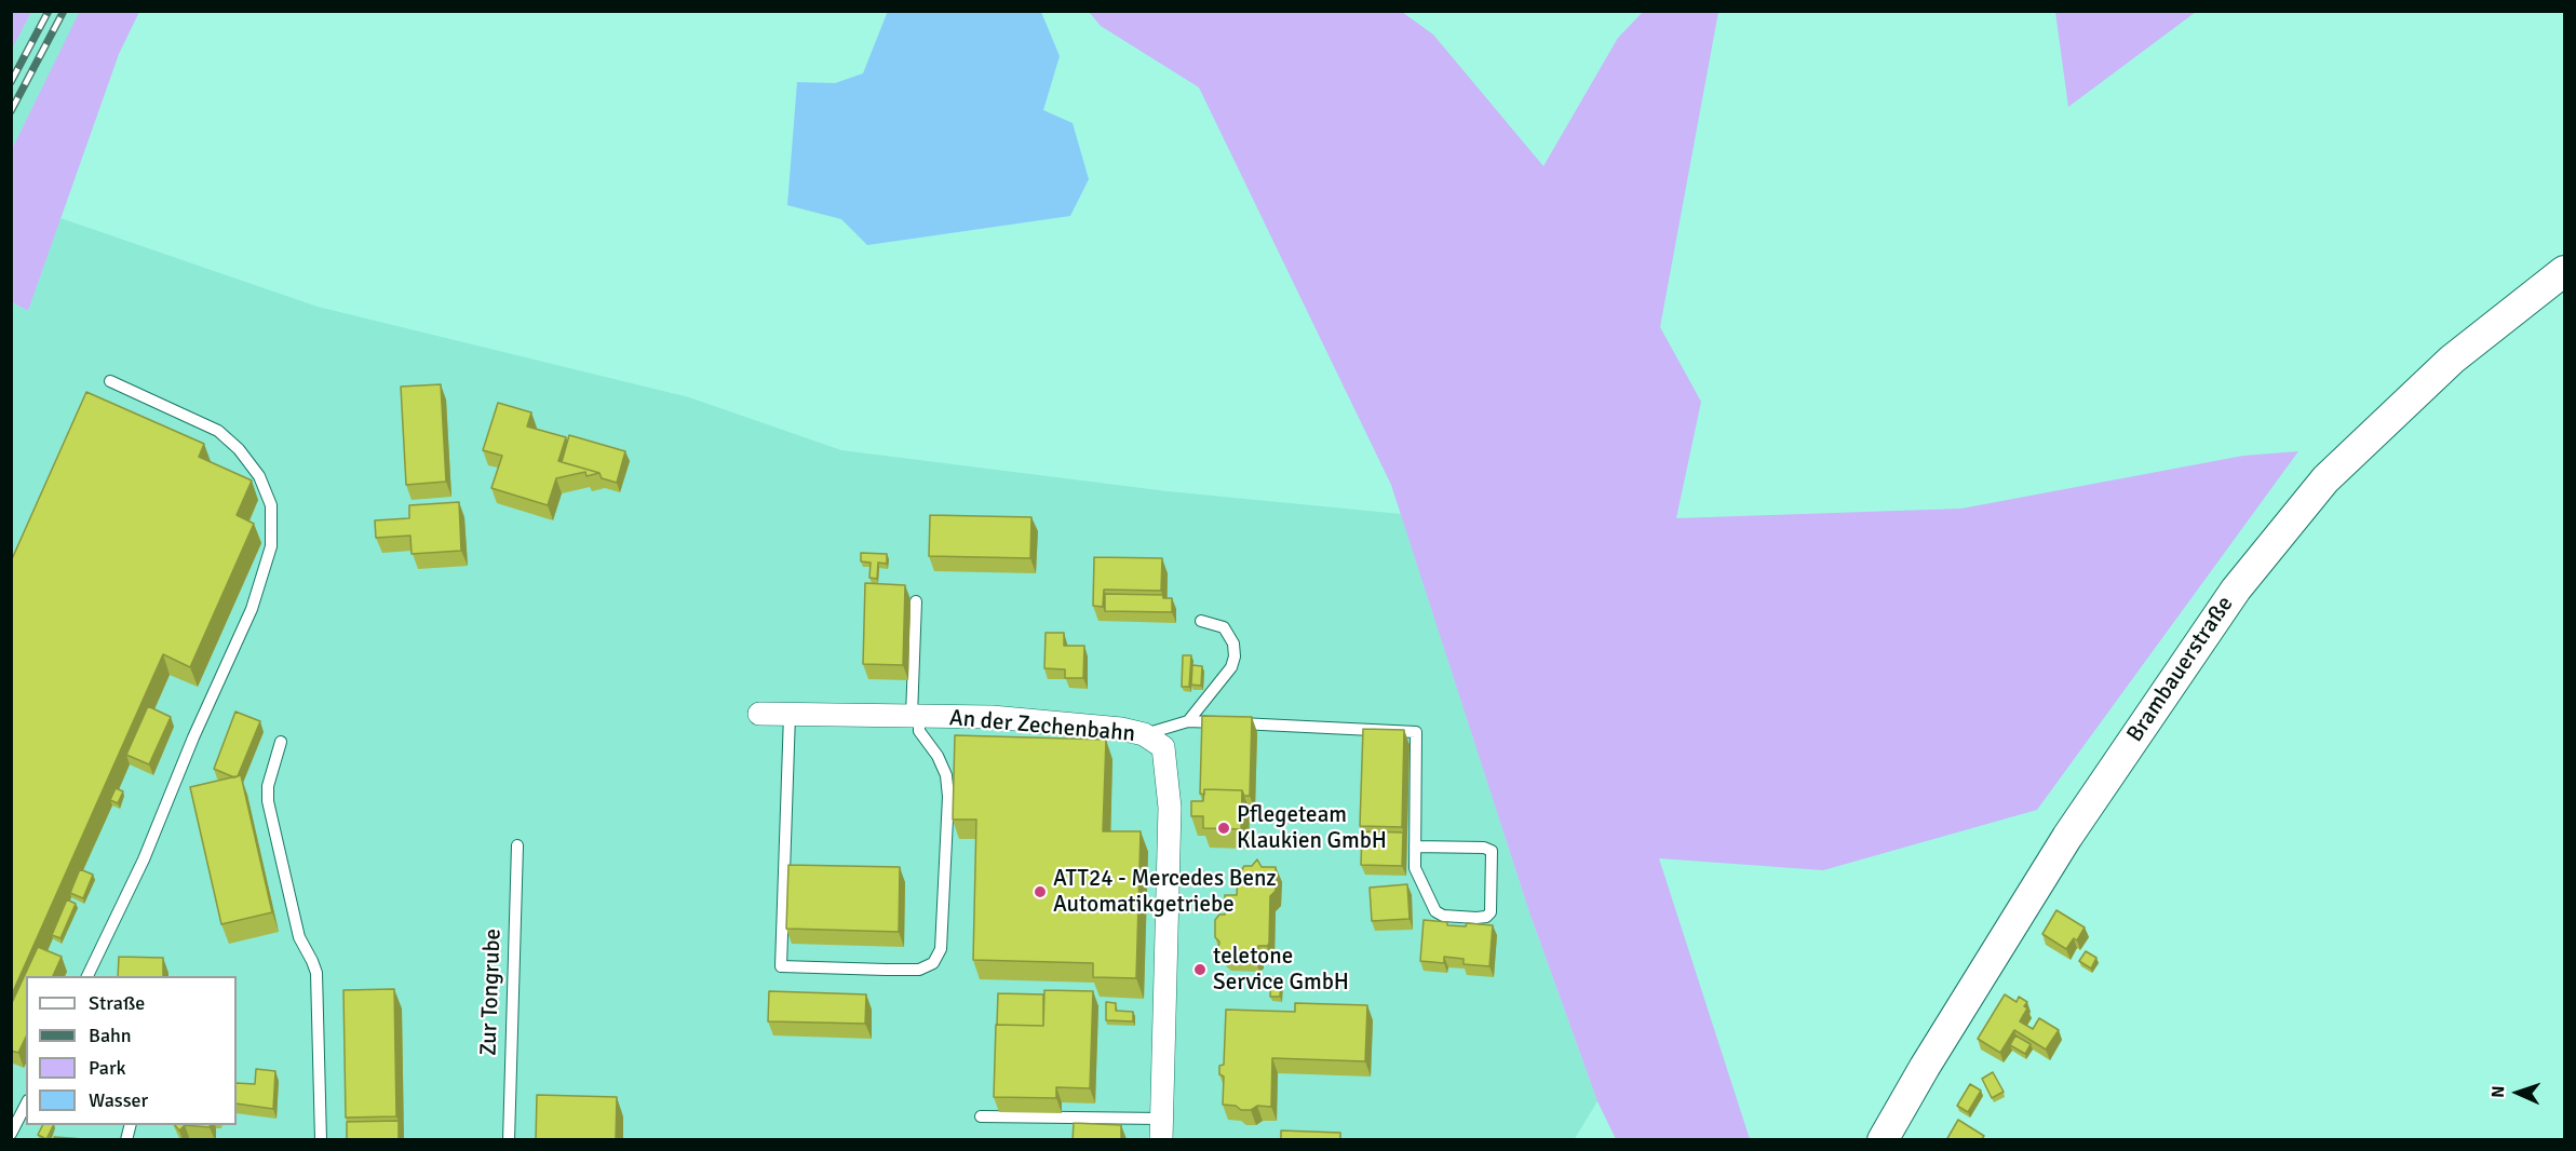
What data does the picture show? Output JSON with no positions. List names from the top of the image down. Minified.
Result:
{"streets":{"main road":["Brambauerstraße"],"street":["An der Zechenbahn"],"lane":["Zur Tongrube"]},"places":["Pflegeteam Klaukien GmbH","ATT24 - Mercedes Benz Automatikgetriebe","teletone Service GmbH"],"legend":["Straße","Bahn","Park","Wasser"],"north":"left"}
